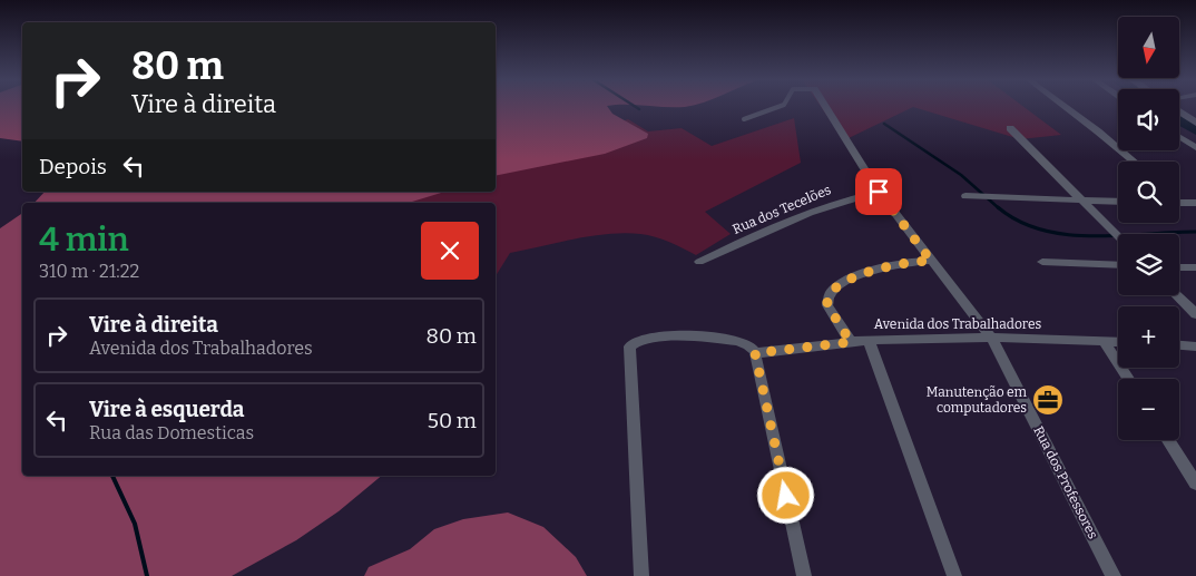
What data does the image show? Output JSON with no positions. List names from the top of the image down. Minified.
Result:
{"streets":{"street":["Rua dos Tecelões","Avenida dos Trabalhadores","Rua dos Professores"]},"crossings":[["Rua dos Tecelões","Rua dos Professores"],["Avenida dos Trabalhadores","Rua dos Professores"]],"places":{"office":["Manutenção em computadores"]},"north":"bottom","page":{"map_buttons":["+","−"],"turn":["80 m","Vire à direita"],"then":"Depois","heading":["4 min","310 m · 21:22"],"list":[{"name":"Vire à direita","note":"Avenida dos Trabalhadores","value":"80 m"},{"name":"Vire à esquerda","note":"Rua das Domesticas","value":"50 m"}]}}
